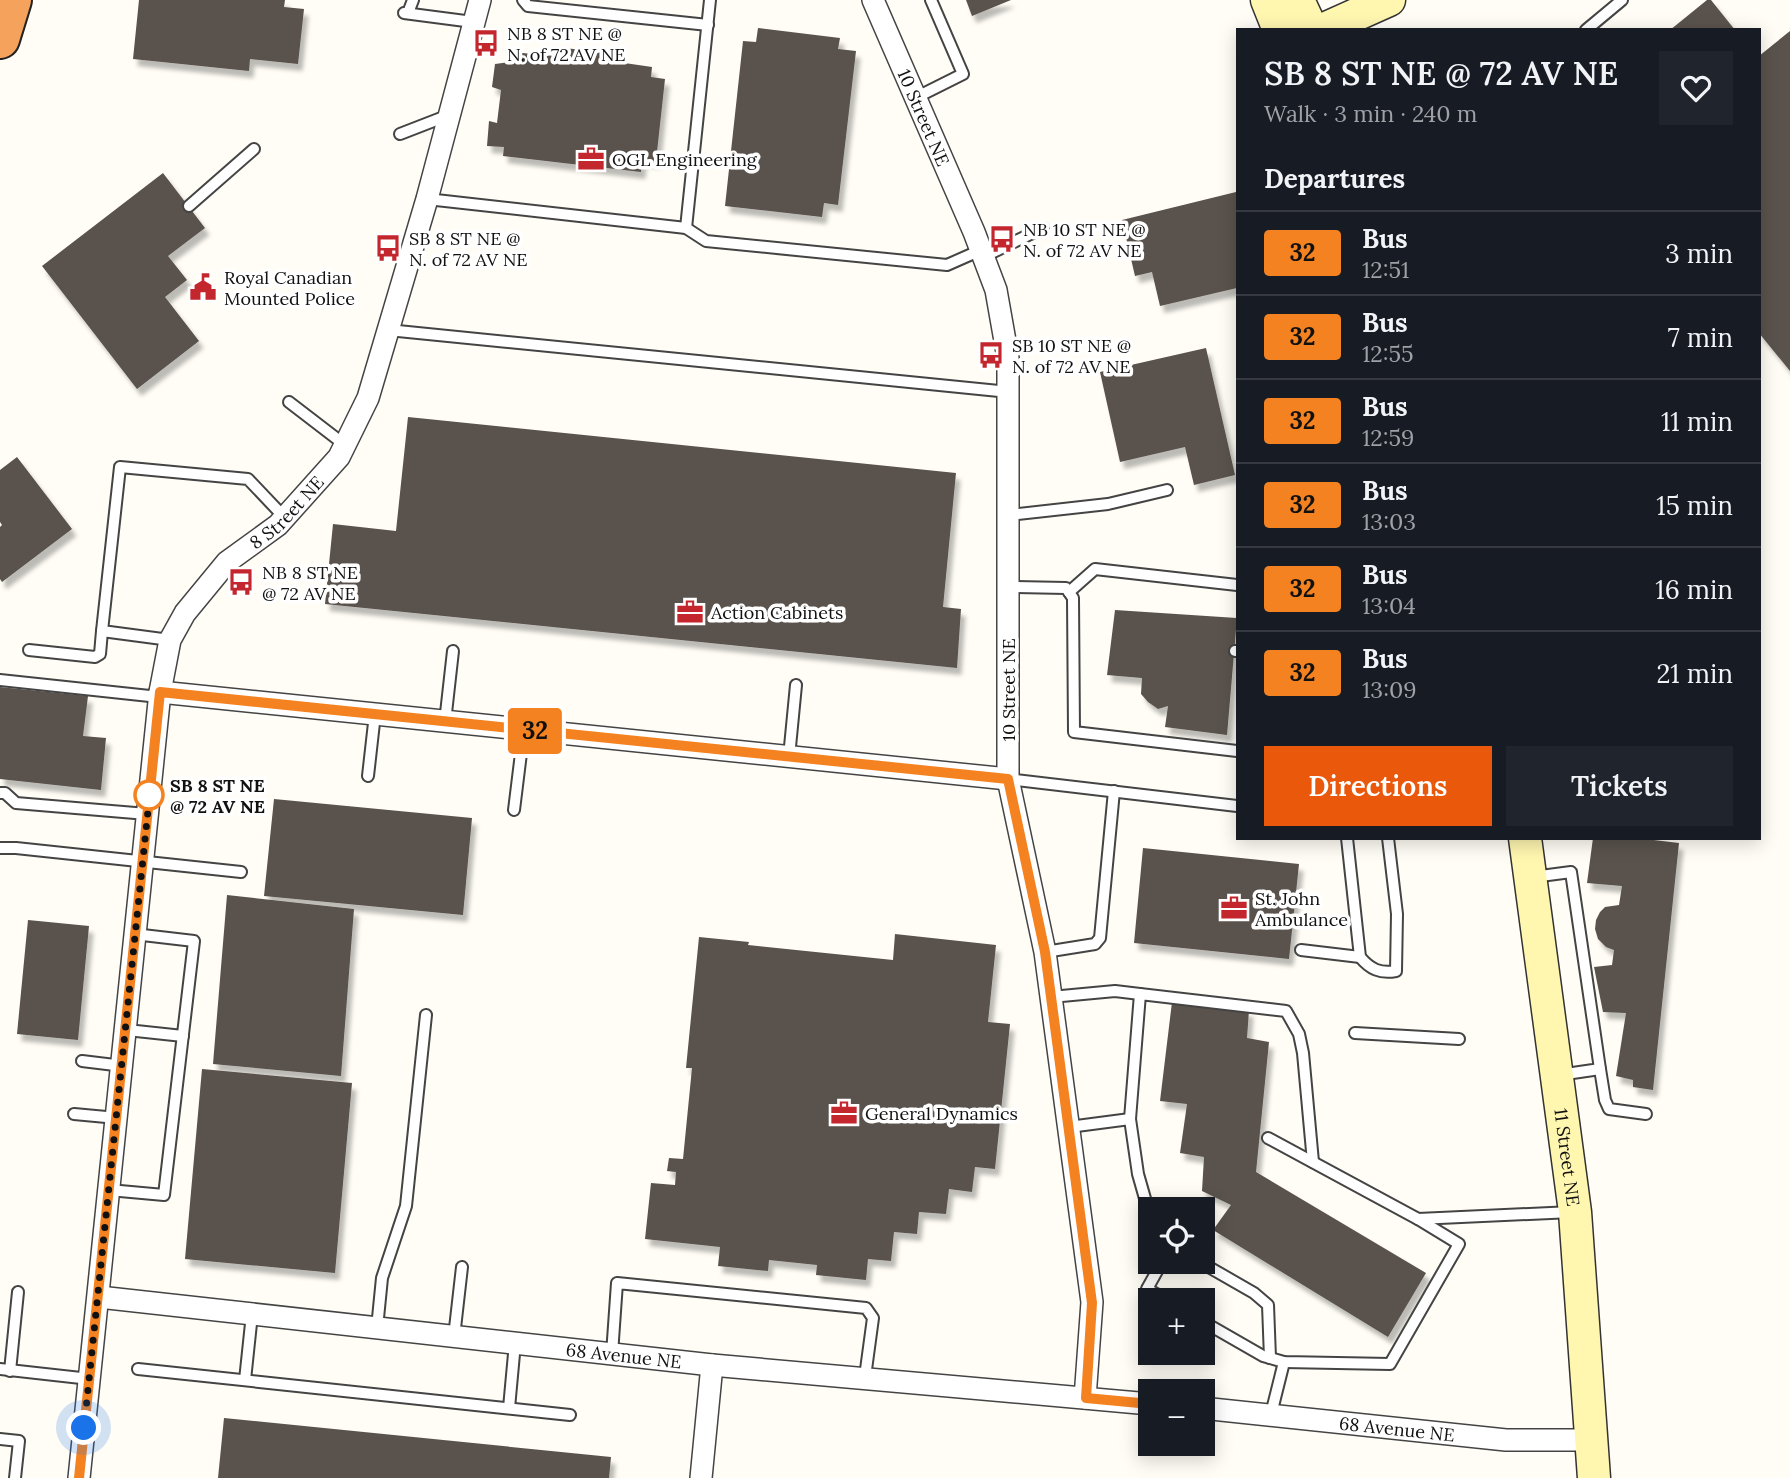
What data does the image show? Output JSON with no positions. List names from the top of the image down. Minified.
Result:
{"streets":{"street":["10 Street NE","8 Street NE","11 Street NE","68 Avenue NE"]},"crossings":[["10 Street NE","68 Avenue NE"],["8 Street NE","68 Avenue NE"],["11 Street NE","68 Avenue NE"]],"places":{"bus stop":["NB 8 ST NE @ N. of 72 AV NE","NB 10 ST NE @ N. of 72 AV NE","SB 8 ST NE @ N. of 72 AV NE","SB 10 ST NE @ N. of 72 AV NE","NB 8 ST NE @ 72 AV NE"],"office":["OGL Engineering","Action Cabinets","St. John Ambulance","General Dynamics"],"public building":["Royal Canadian Mounted Police"],"other":["SB 8 ST NE @ 72 AV NE"]},"lines":["bus line 32"],"page":{"on_map":"32","heading":[["SB 8 ST NE @ 72 AV NE","Walk · 3 min · 240 m"],"Departures"],"list":[{"mark":"32","name":"Bus","note":"12:51","value":"3 min"},{"mark":"32","name":"Bus","note":"12:55","value":"7 min"},{"mark":"32","name":"Bus","note":"12:59","value":"11 min"},{"mark":"32","name":"Bus","note":"13:03","value":"15 min"},{"mark":"32","name":"Bus","note":"13:04","value":"16 min"},{"mark":"32","name":"Bus","note":"13:09","value":"21 min"}],"buttons":["Directions","Tickets"],"map_buttons":["+","−"]}}
